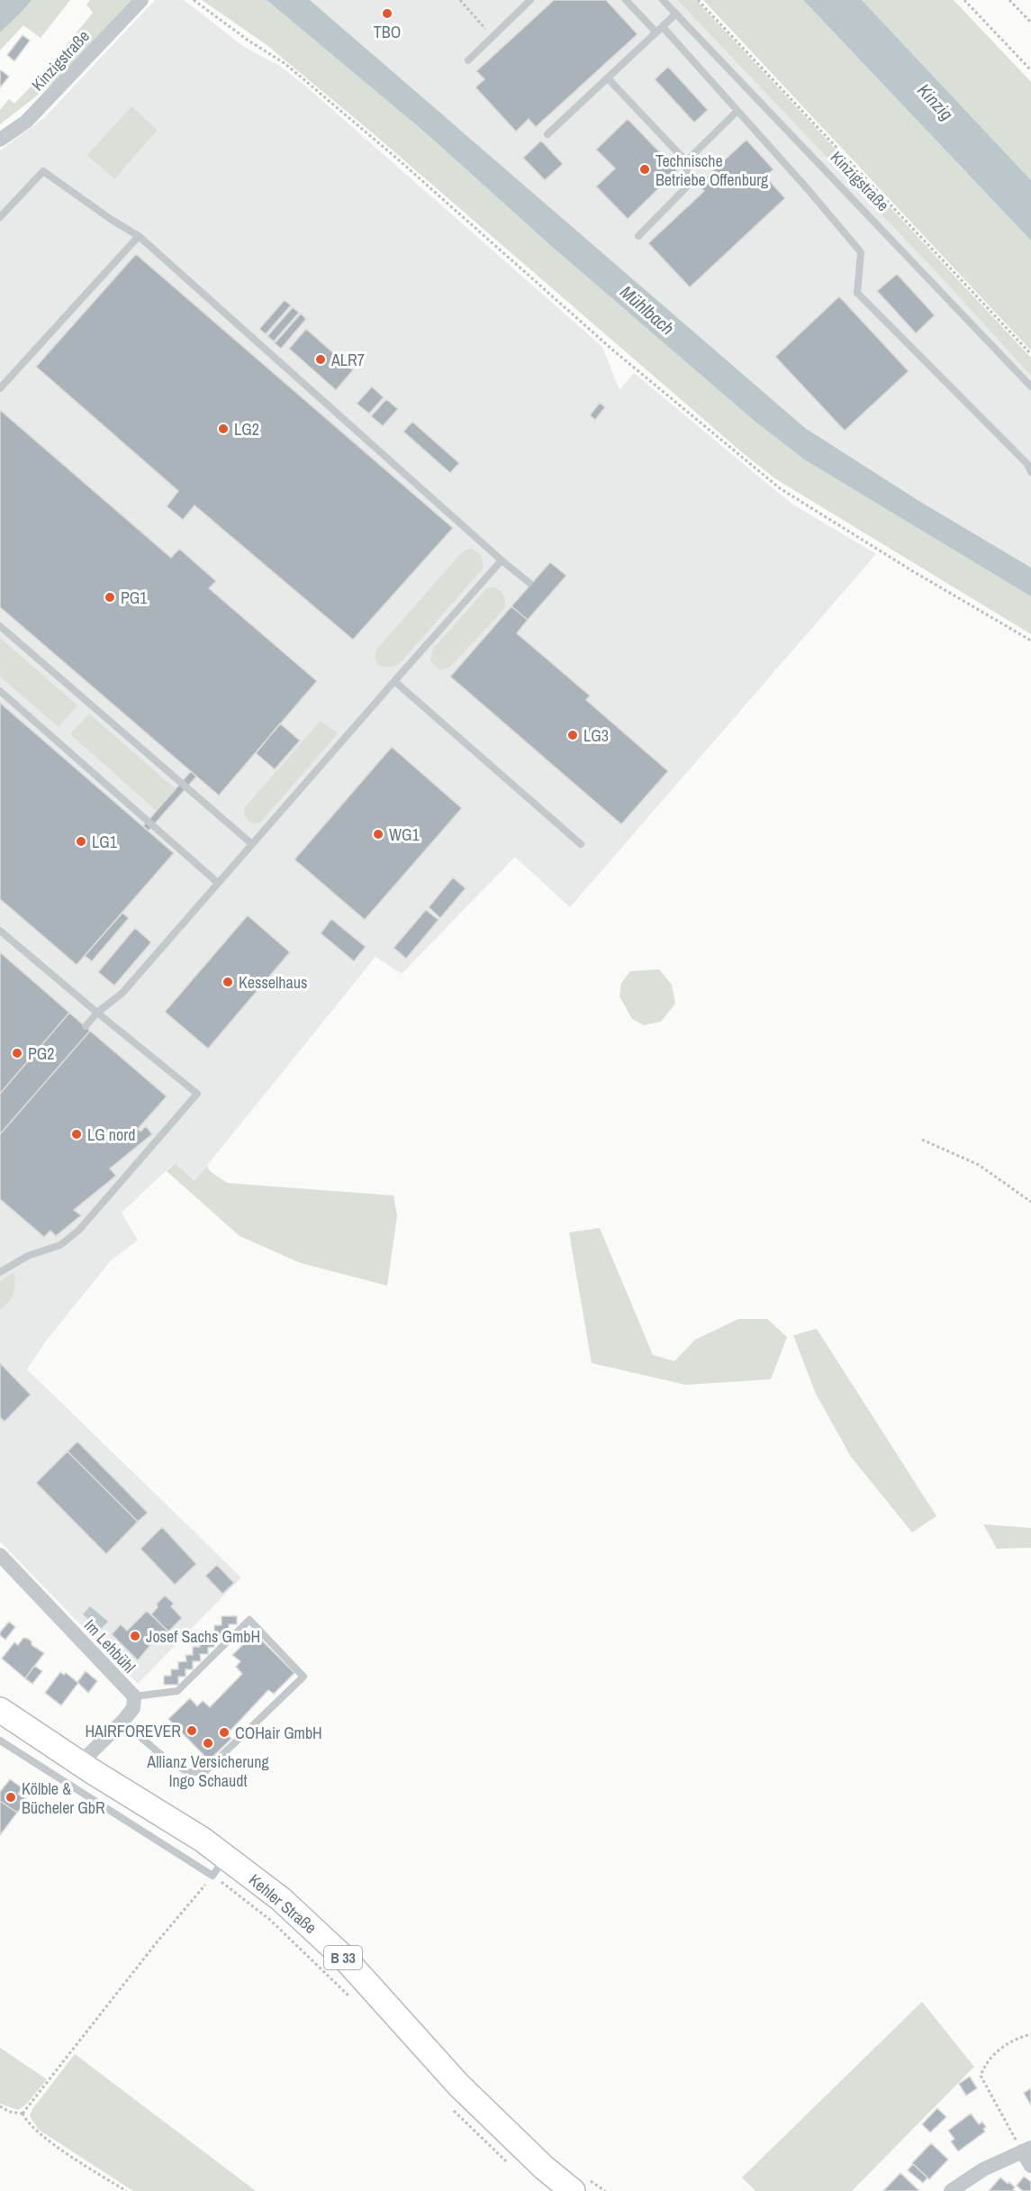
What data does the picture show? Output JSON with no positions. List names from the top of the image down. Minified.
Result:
{"streets":{"main road":["Kehler Straße","B 33"],"street":["Kinzigstraße","Im Lehbühl"]},"crossings":[["Im Lehbühl","Kehler Straße"]],"water":["Kinzig","Mühlbach"],"places":["TBO","Technische Betriebe Offenburg","ALR7","LG2","PG1","LG3","WG1","LG1","Kesselhaus","PG2","LG nord","Josef Sachs GmbH","HAIRFOREVER","COHair GmbH","Allianz Versicherung Ingo Schaudt","Kölble & Bücheler GbR"]}
